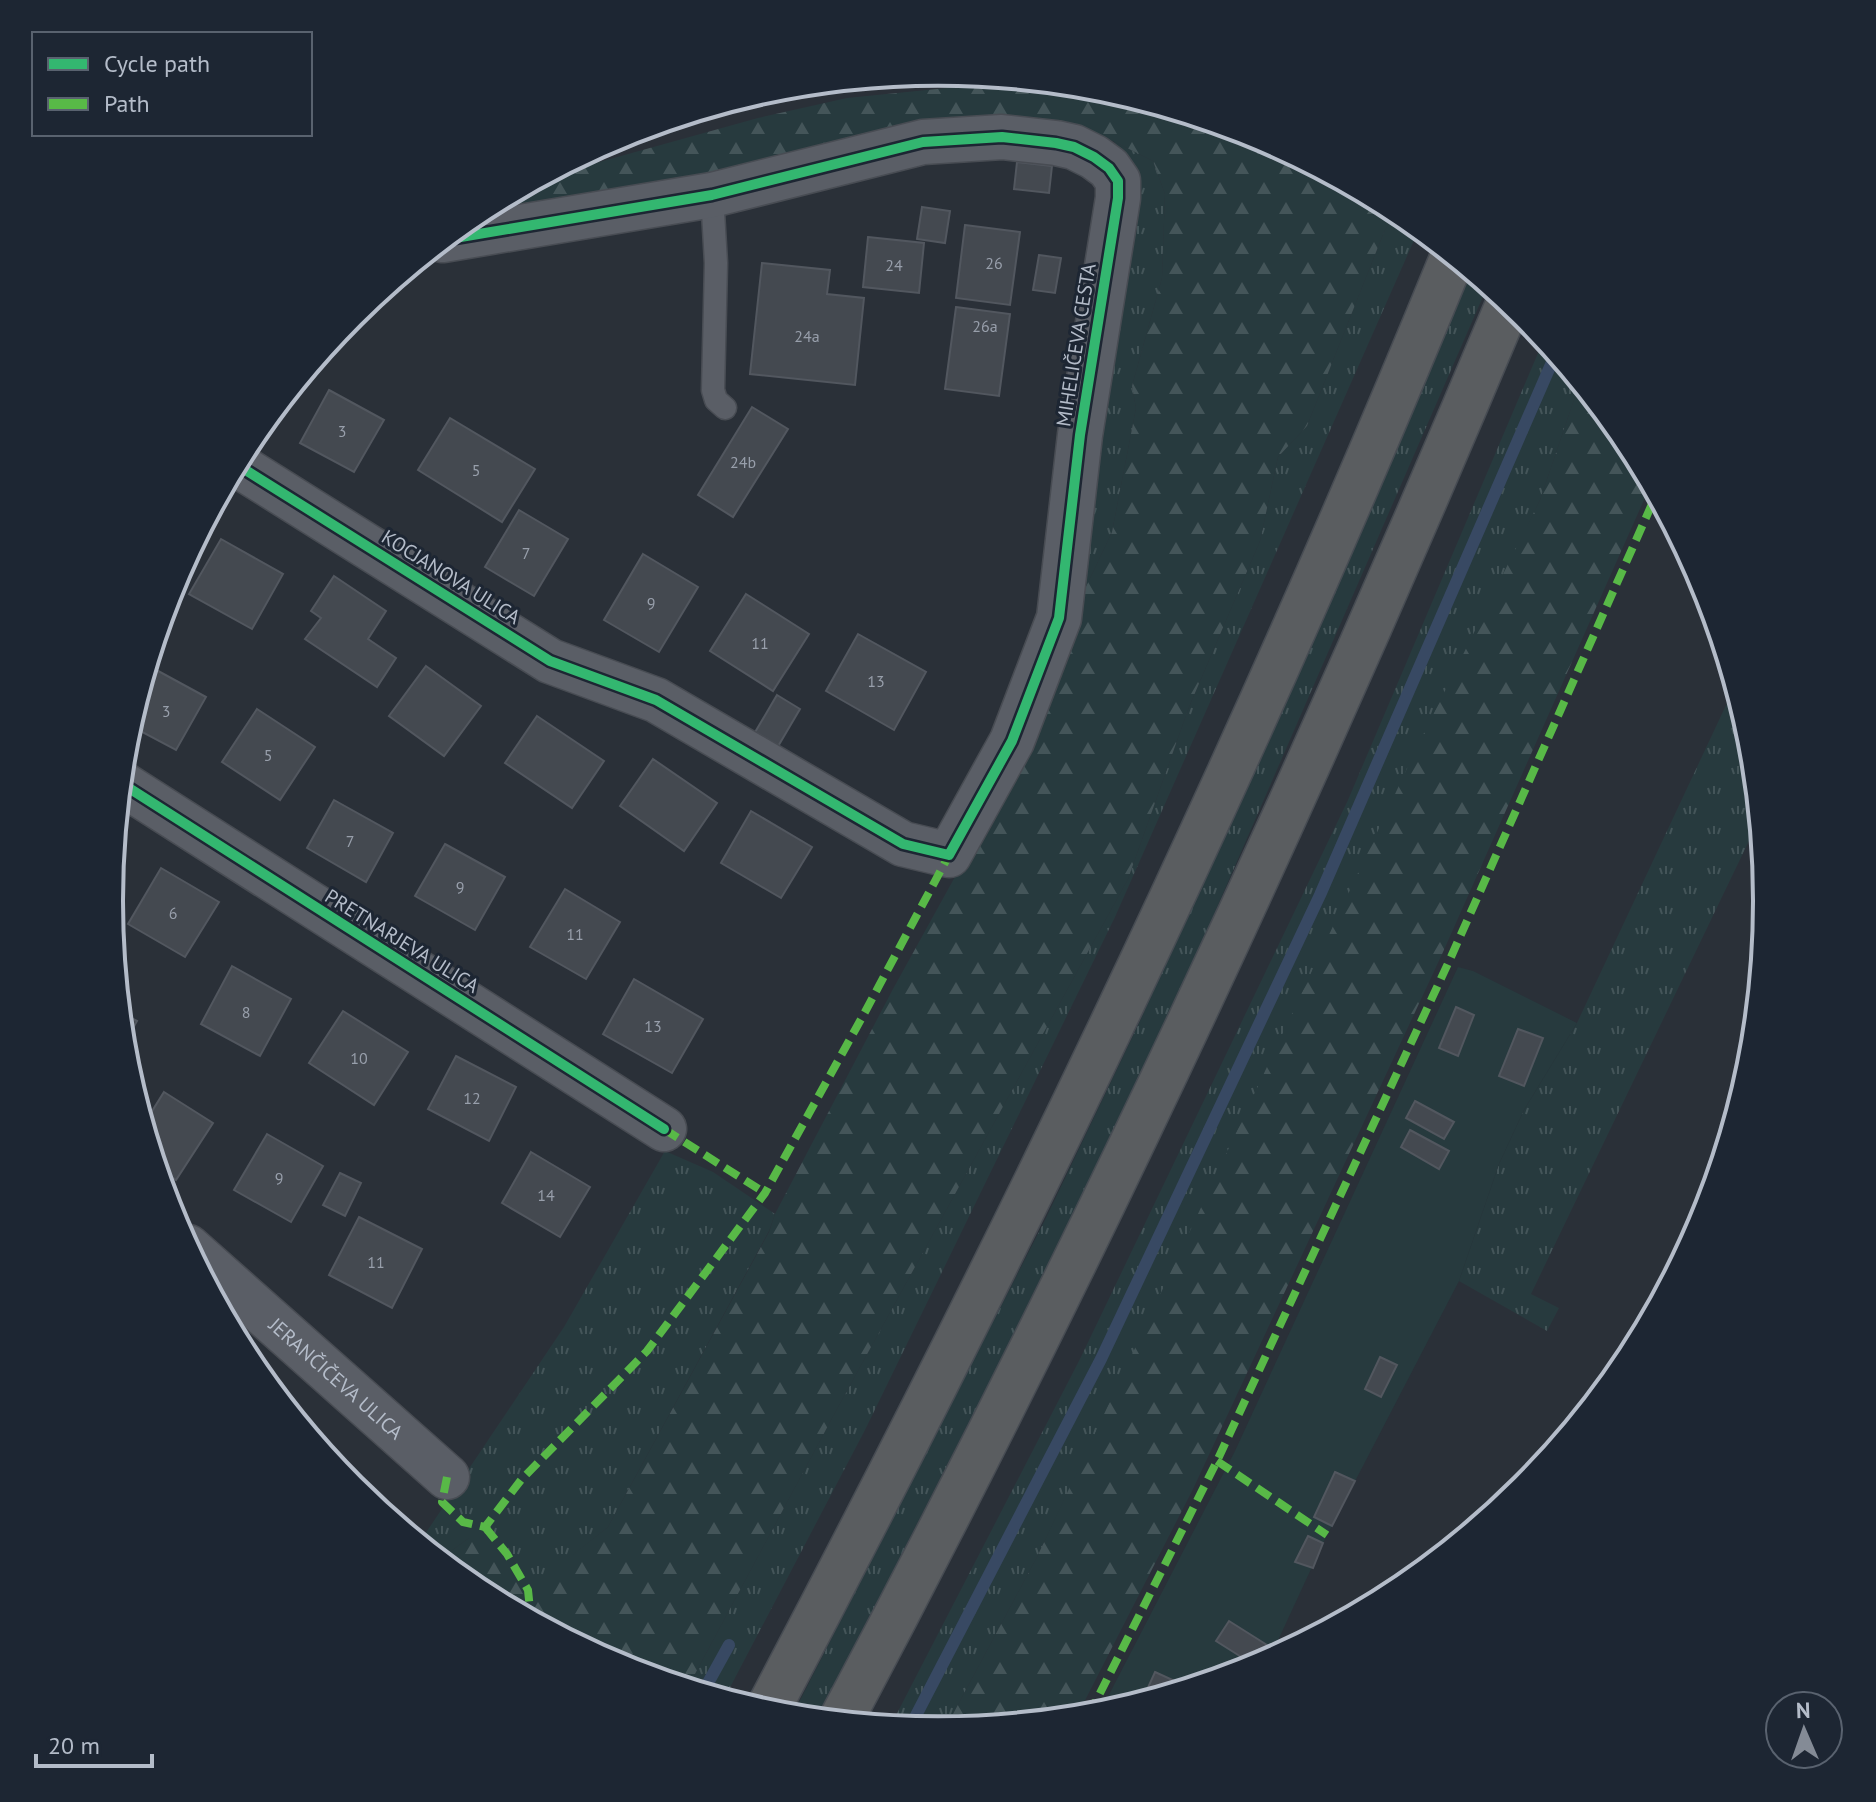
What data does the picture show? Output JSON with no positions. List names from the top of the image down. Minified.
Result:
{"streets":{"street":["MIHELIČEVA CESTA","KOCJANOVA ULICA","PRETNARJEVA ULICA","JERANČIČEVA ULICA"]},"crossings":[["MIHELIČEVA CESTA","KOCJANOVA ULICA"]],"house_numbers":["26","24","26a","24a","3","24b","5","7","9","11","13","3","5","7","9","6","11","8","13","10","12","9","14","11"],"legend":["Cycle path","Path"],"scale_bar":"20 m","north":"top"}
